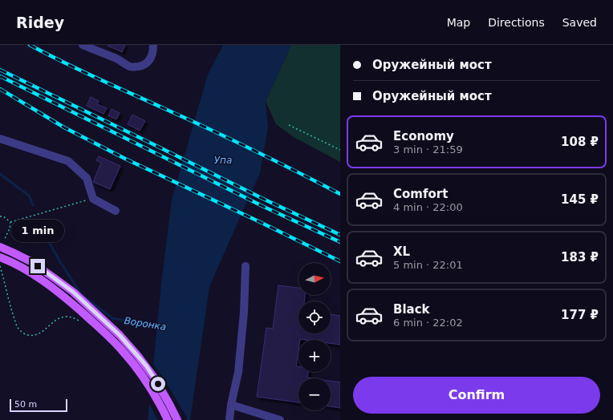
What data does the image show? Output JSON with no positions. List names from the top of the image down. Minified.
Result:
{"water":["Упа","Воронка"],"scale_bar":"50 m","north":"right","page":{"header":"Ridey","nav":["Map","Directions","Saved"],"banner":["Оружейный мост","Оружейный мост"],"list":[{"name":"Economy","note":"3 min · 21:59","value":"108 ₽"},{"name":"Comfort","note":"4 min · 22:00","value":"145 ₽"},{"name":"XL","note":"5 min · 22:01","value":"183 ₽"},{"name":"Black","note":"6 min · 22:02","value":"177 ₽"}],"bubble":"1 min","map_buttons":["+","−"],"buttons":"Confirm","scale":"50 m"}}
